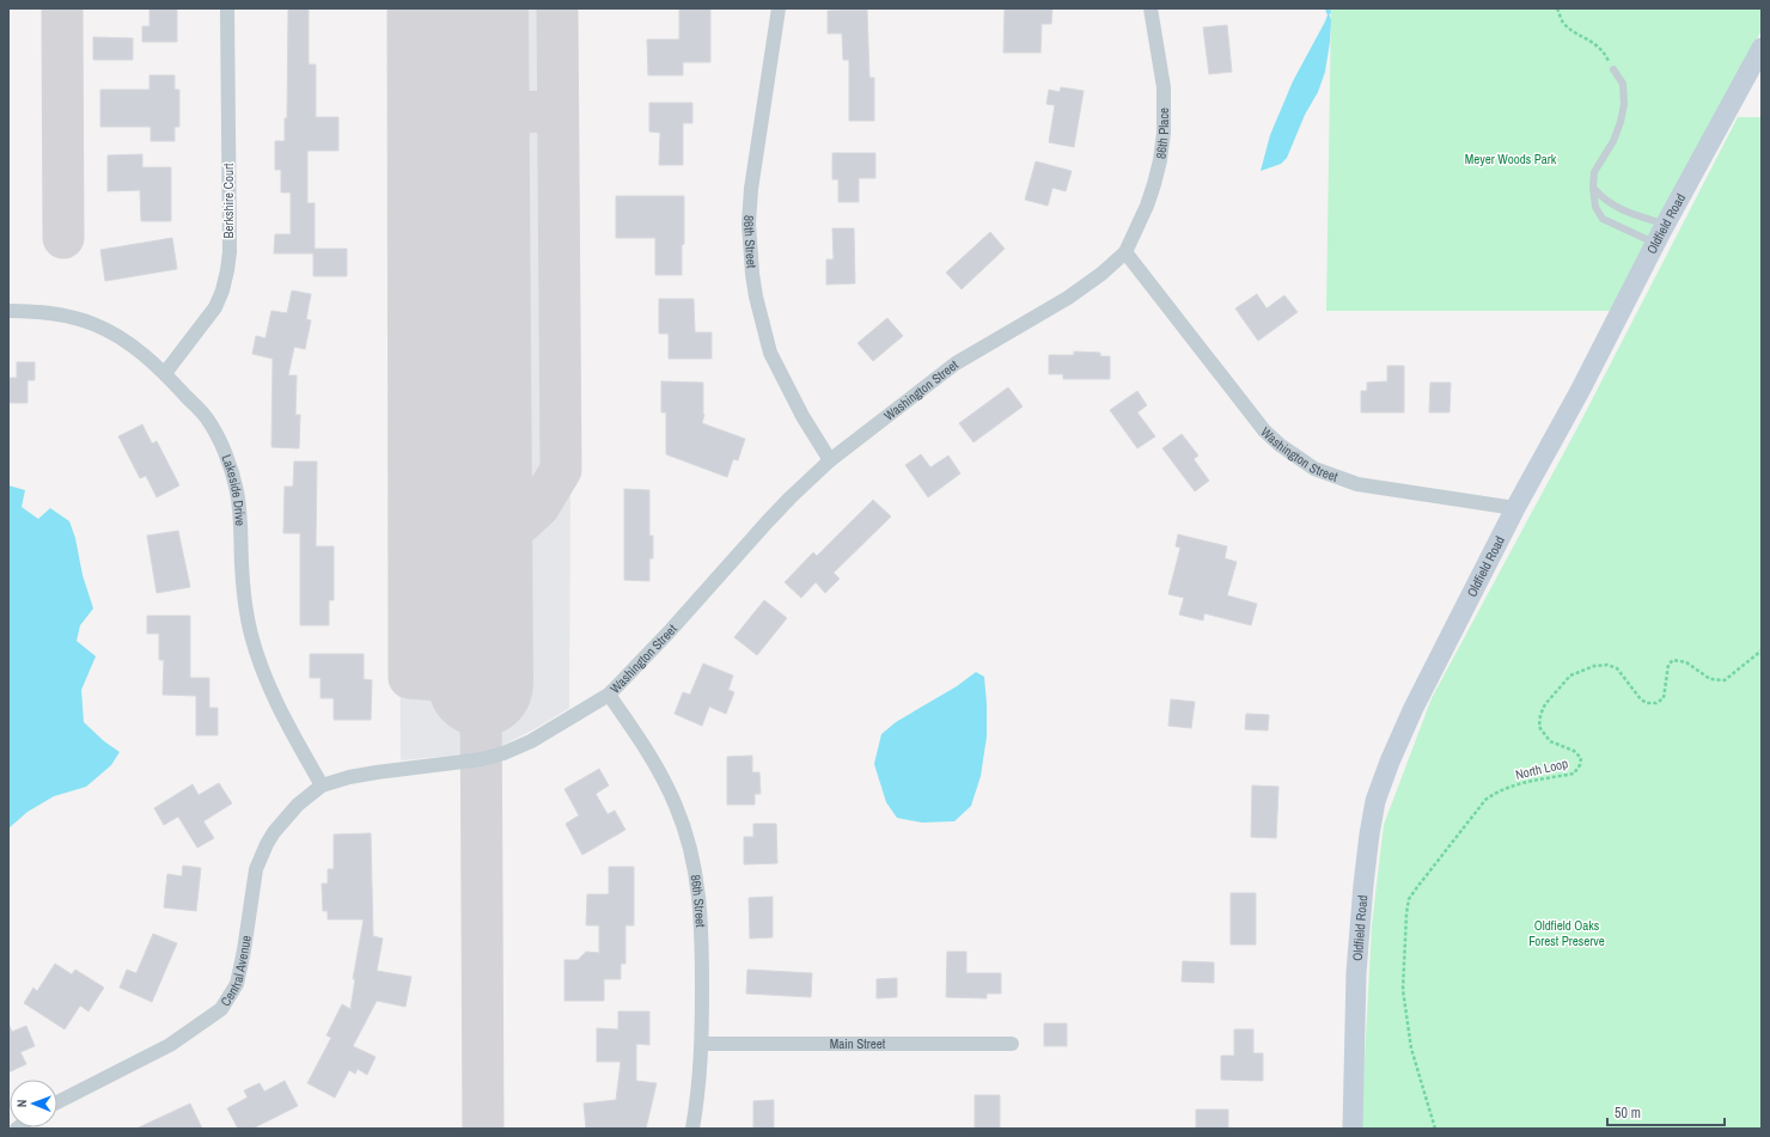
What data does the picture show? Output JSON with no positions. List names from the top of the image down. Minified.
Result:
{"streets":{"street":["86th Place","Berkshire Court","Oldfield Road","86th Street","Washington Street","Lakeside Drive","Central Avenue","Main Street"],"path":["North Loop"]},"crossings":[["86th Place","Washington Street"],["Berkshire Court","Lakeside Drive"],["Oldfield Road","Washington Street"],["86th Street","Washington Street"],["86th Street","Main Street"],["Washington Street","Lakeside Drive"],["Washington Street","Central Avenue"],["Lakeside Drive","Central Avenue"]],"parks":["Meyer Woods Park","Oldfield Oaks Forest Preserve"],"scale_bar":"50 m","north":"left"}
